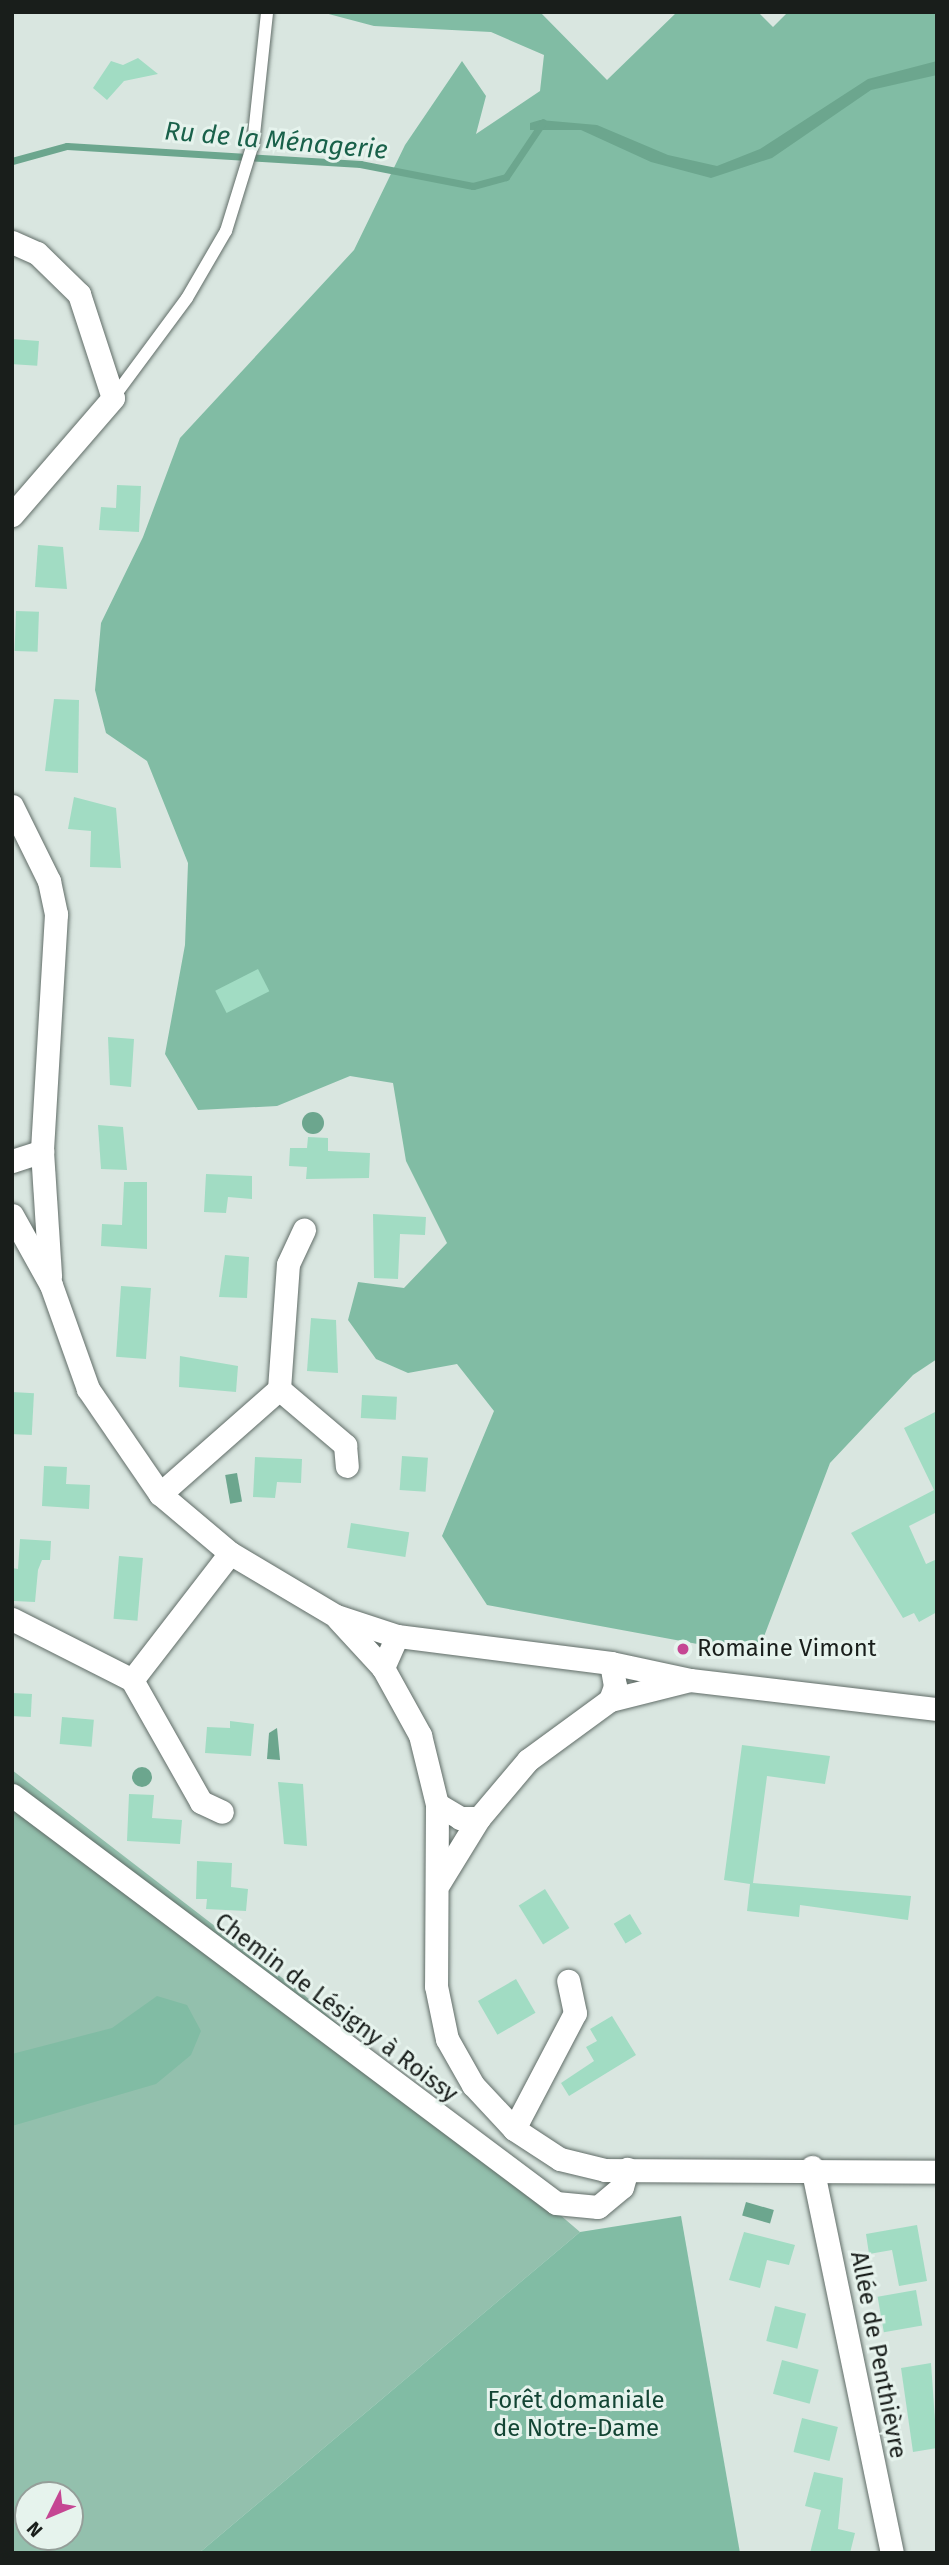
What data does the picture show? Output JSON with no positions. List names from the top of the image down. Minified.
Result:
{"streets":{"street":["Chemin de Lésigny à Roissy","Allée de Penthièvre"]},"water":["Ru de la Ménagerie"],"parks":["Forêt domaniale de Notre-Dame"],"places":["Romaine Vimont"],"north":"bottom left"}
